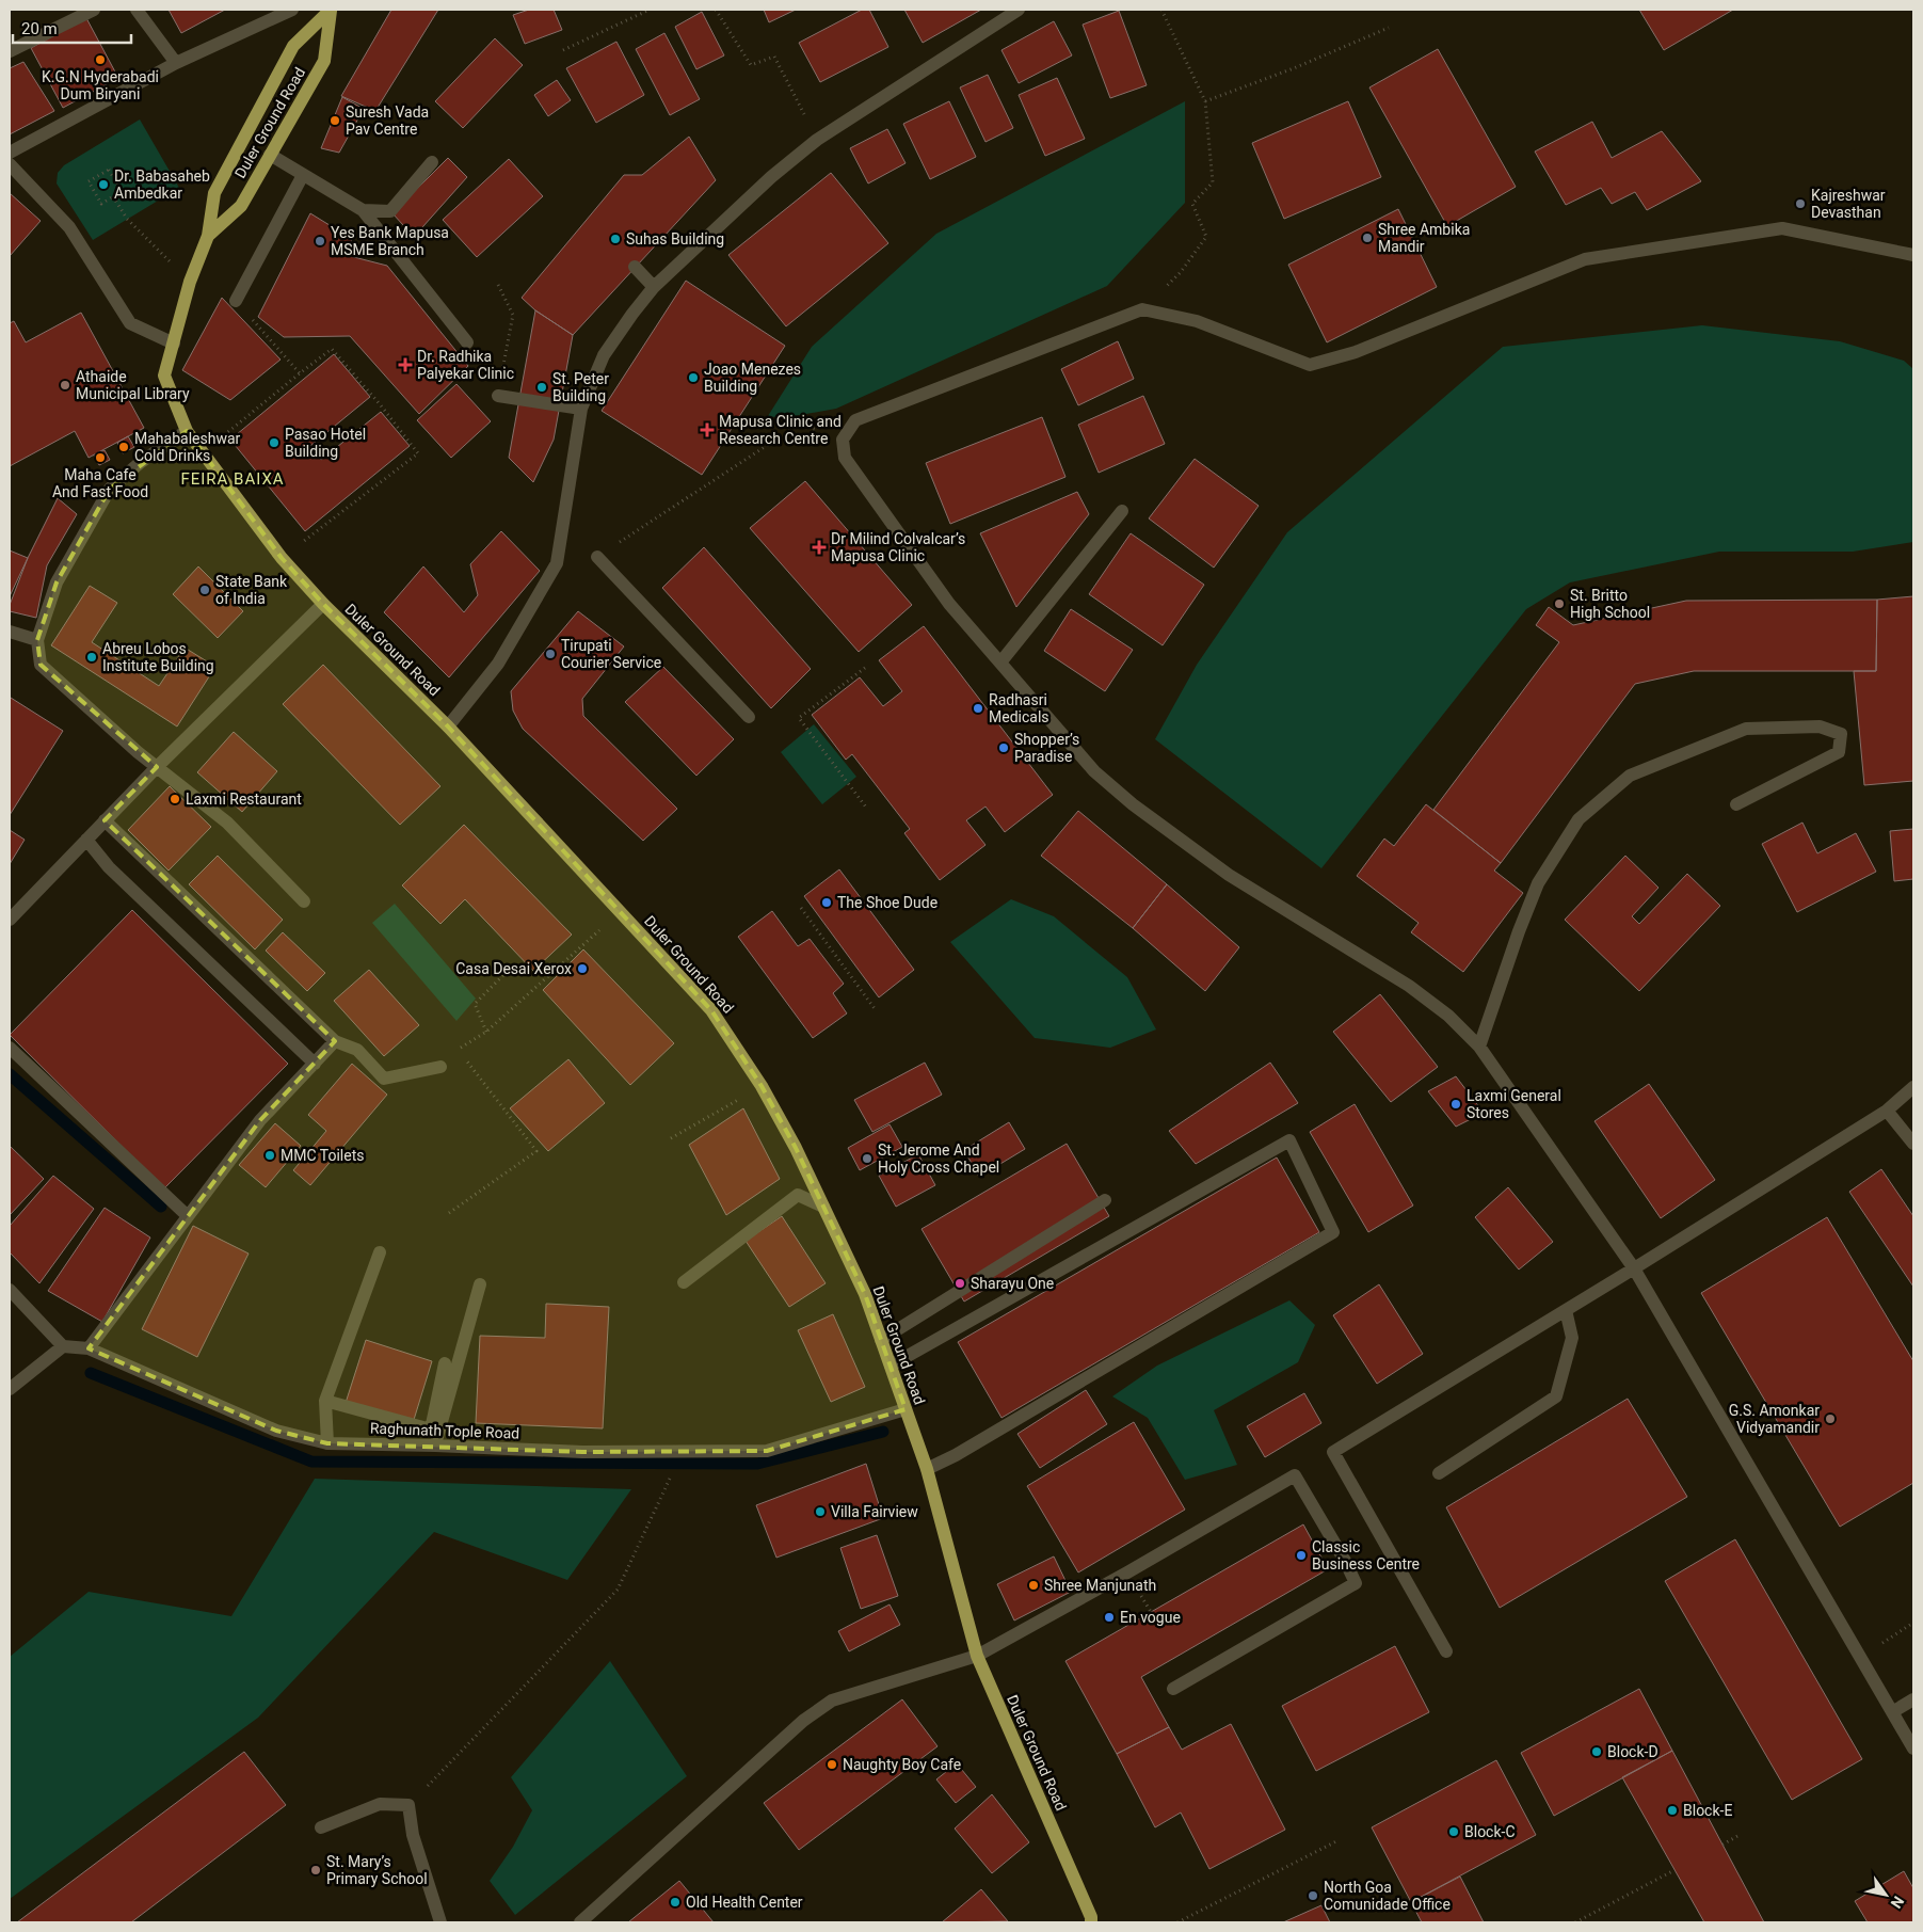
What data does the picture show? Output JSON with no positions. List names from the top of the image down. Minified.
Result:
{"streets":{"main road":["Duler Ground Road"],"street":["Raghunath Tople Road"]},"crossings":[["Duler Ground Road","Raghunath Tople Road"]],"districts":["FEIRA BAIXA"],"places":{"other":["K.G.N Hyderabadi Dum Biryani","Suresh Vada Pav Centre","Dr. Babasaheb Ambedkar","Kajreshwar Devasthan","Shree Ambika Mandir","Suhas Building","Yes Bank Mapusa MSME Branch","Joao Menezes Building","Athaide Municipal Library","St. Peter Building","Pasao Hotel Building","Mahabaleshwar Cold Drinks","Maha Cafe And Fast Food","State Bank of India","St. Britto High School","Tirupati Courier Service","Abreu Lobos Institute Building","Radhasri Medicals","Shopper’s Paradise","Laxmi Restaurant","The Shoe Dude","Casa Desai Xerox","Laxmi General Stores","MMC Toilets","St. Jerome And Holy Cross Chapel","Sharayu One","G.S. Amonkar Vidyamandir","Villa Fairview","Classic Business Centre","Shree Manjunath","En vogue","Block-D","Naughty Boy Cafe","Block-E","Block-C","St. Mary’s Primary School","North Goa Comunidade Office","Old Health Center"],"health":["Dr. Radhika Palyekar Clinic","Mapusa Clinic and Research Centre","Dr Milind Colvalcar’s Mapusa Clinic"]},"scale_bar":"20 m","north":"bottom right"}
